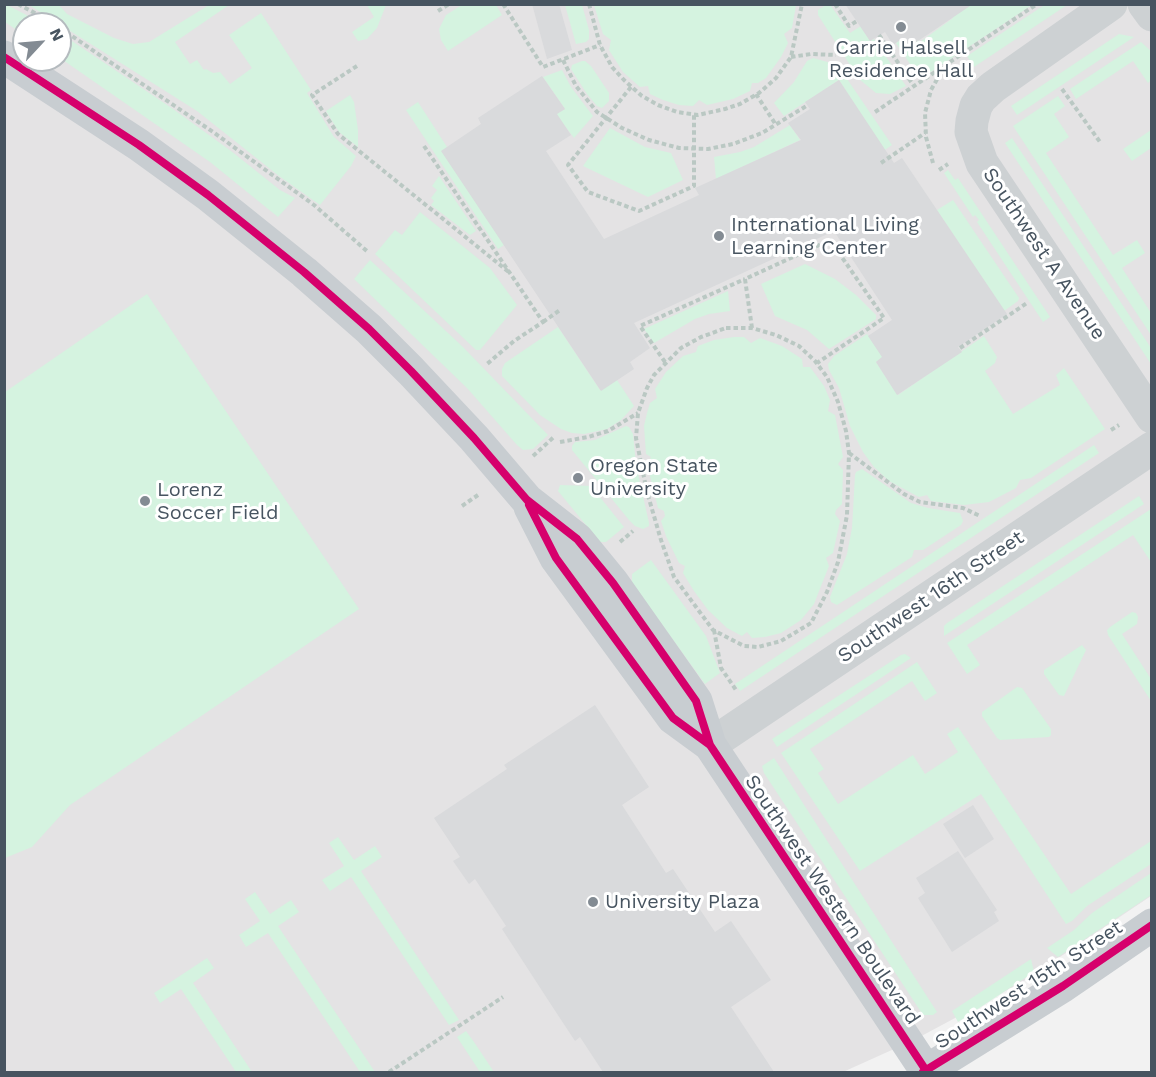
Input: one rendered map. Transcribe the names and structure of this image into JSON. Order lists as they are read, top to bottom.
{
  "streets": {
    "main road": ["Southwest Western Boulevard", "Southwest 15th Street"],
    "street": ["Southwest A Avenue", "Southwest 16th Street"]
  },
  "crossings": [
    ["Southwest 16th Street", "Southwest Western Boulevard"],
    ["Southwest Western Boulevard", "Southwest 15th Street"]
  ],
  "places": [
    "Carrie Halsell Residence Hall",
    "International Living Learning Center",
    "Oregon State University",
    "Lorenz Soccer Field",
    "University Plaza"
  ],
  "north": "top right"
}
